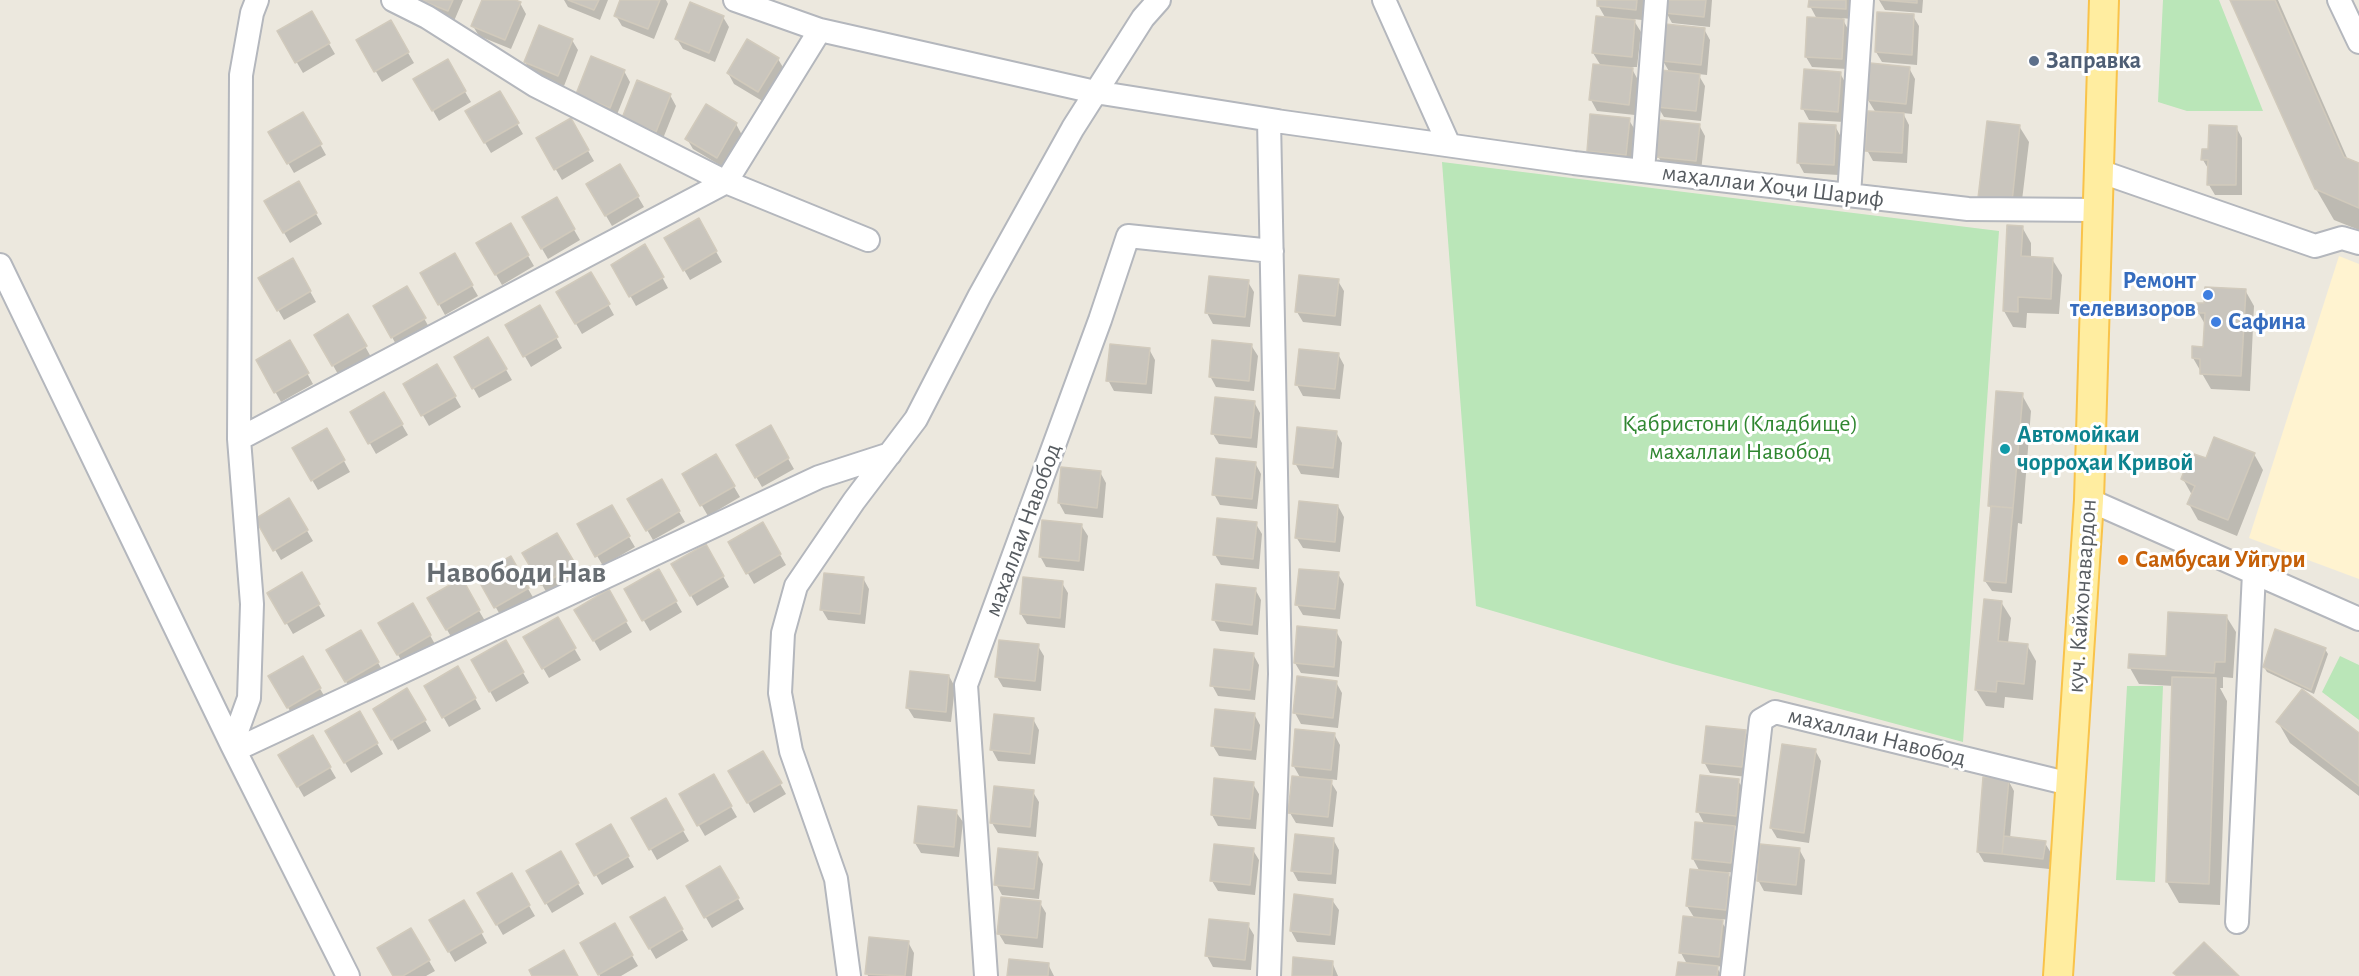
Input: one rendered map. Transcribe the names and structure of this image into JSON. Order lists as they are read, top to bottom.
{
  "streets": {
    "main road": ["куч. Кайхонавардон"],
    "street": ["маҳаллаи Хоҷи Шариф", "махаллаи Навобод"]
  },
  "crossings": [
    ["маҳаллаи Хоҷи Шариф", "куч. Кайхонавардон"],
    ["махаллаи Навобод", "куч. Кайхонавардон"]
  ],
  "districts": ["Навободи Нав"],
  "parks": ["Қабристони (Кладбище) махаллаи Навобод"],
  "places": [
    "Заправка",
    "Ремонт телевизоров",
    "Сафина",
    "Автомойкаи чорроҳаи Кривой",
    "Самбусаи Уйгури"
  ]
}
